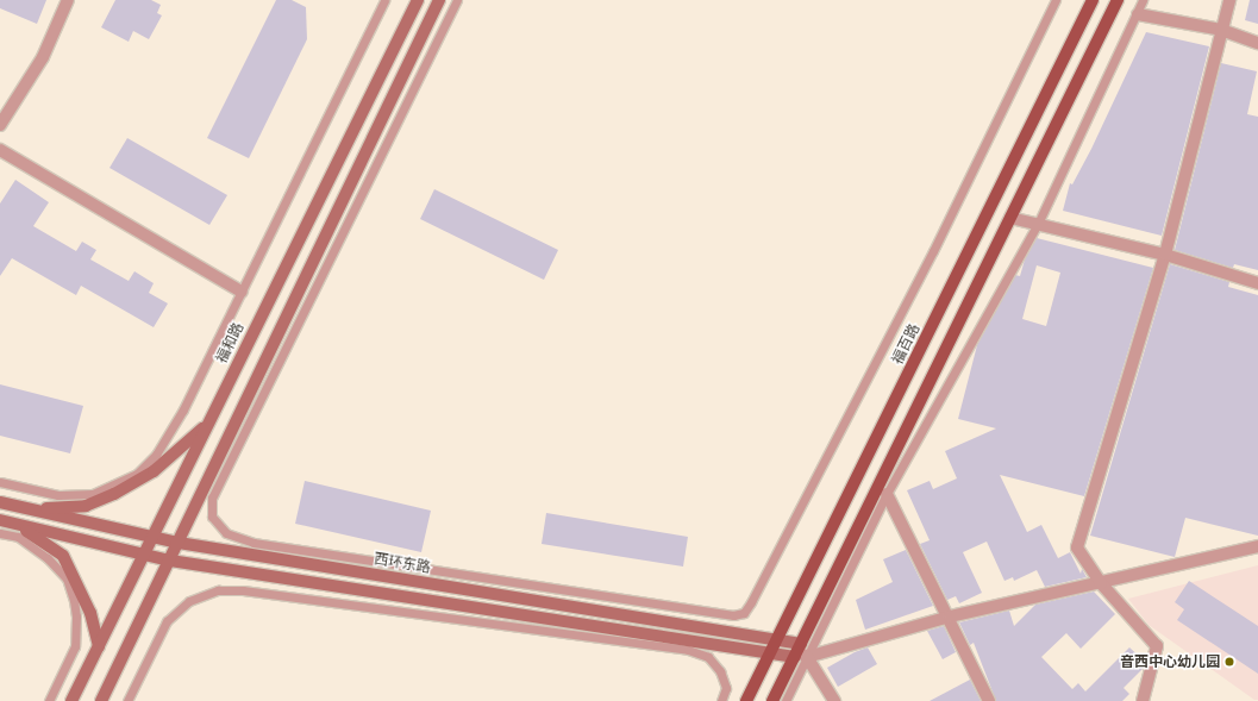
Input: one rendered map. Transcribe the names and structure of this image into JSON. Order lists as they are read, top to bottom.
{
  "streets": {
    "main road": ["福百路"],
    "street": ["福和路", "西环东路"]
  },
  "crossings": [
    ["福和路", "西环东路"],
    ["福百路", "西环东路"]
  ],
  "places": ["音西中心幼儿园"]
}
